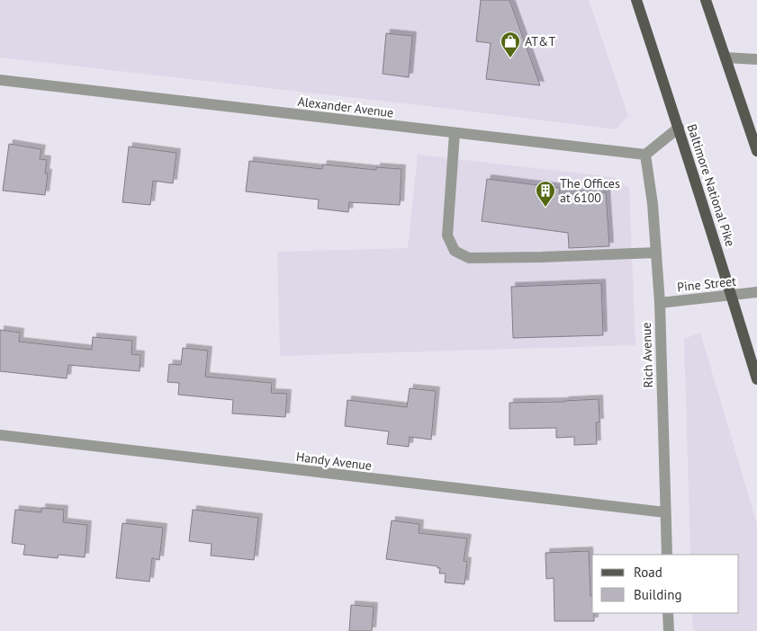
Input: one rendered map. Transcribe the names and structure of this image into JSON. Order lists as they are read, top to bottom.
{
  "streets": {
    "main road": ["Baltimore National Pike"],
    "street": [
      "Alexander Avenue",
      "Pine Street",
      "Rich Avenue",
      "Handy Avenue"
    ]
  },
  "crossings": [
    ["Alexander Avenue", "Rich Avenue"],
    ["Baltimore National Pike", "Pine Street"],
    ["Pine Street", "Rich Avenue"],
    ["Rich Avenue", "Handy Avenue"]
  ],
  "places": {
    "shop": ["AT&T"],
    "building": ["The Offices at 6100"]
  },
  "legend": ["Road", "Building"]
}
